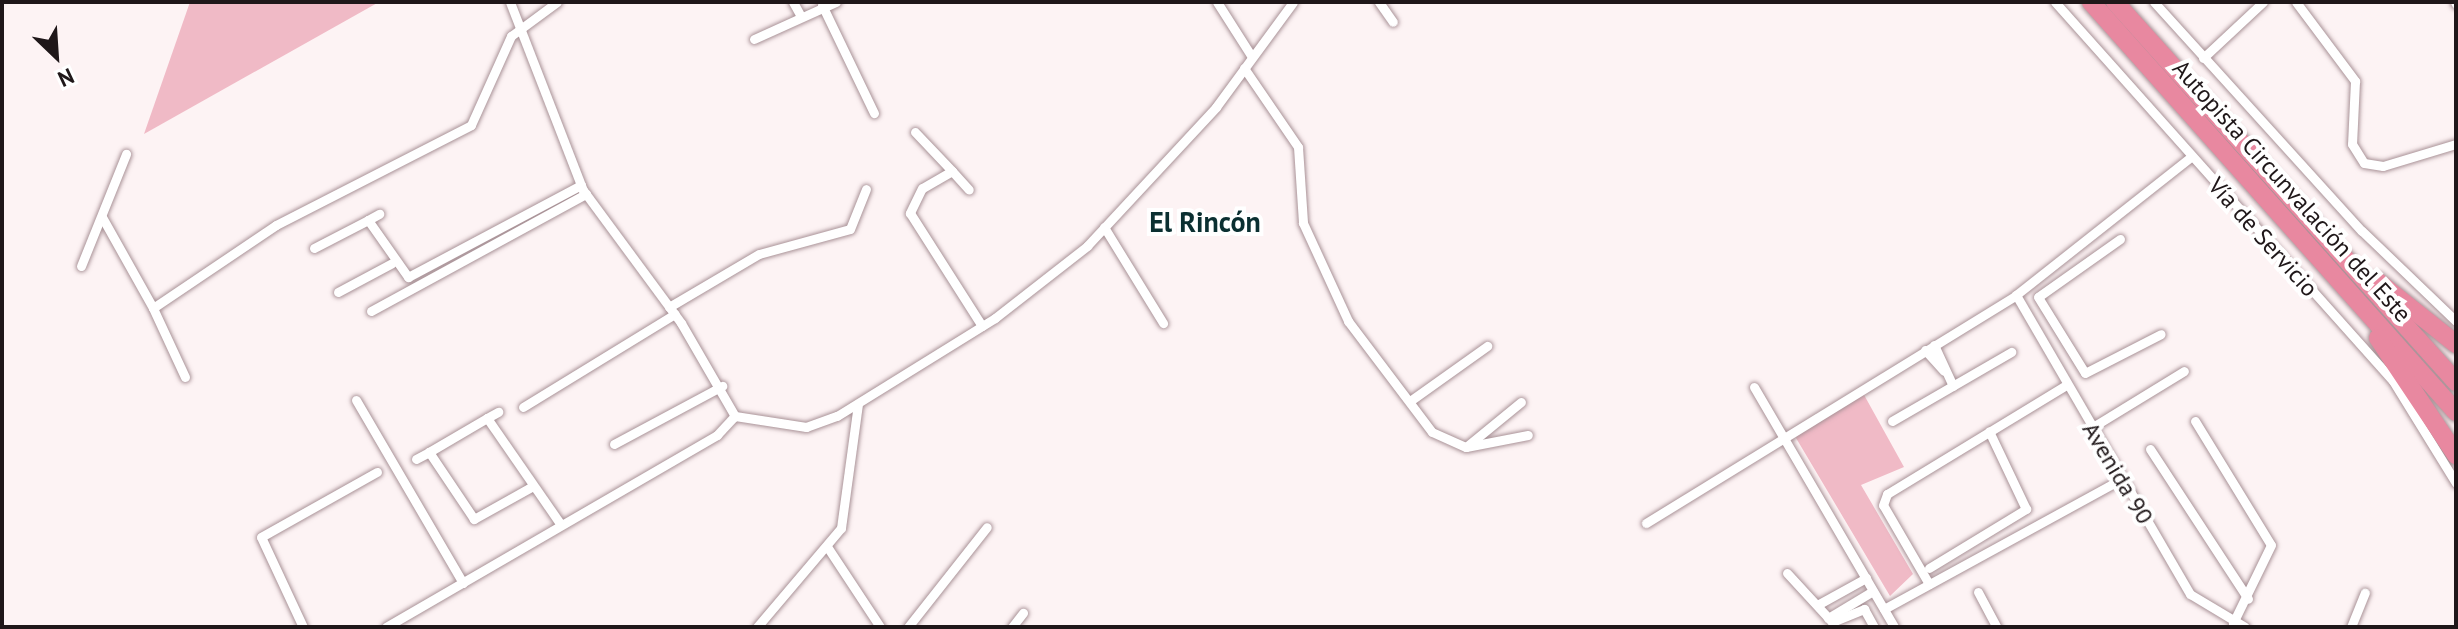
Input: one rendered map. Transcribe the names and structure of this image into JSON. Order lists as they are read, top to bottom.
{
  "streets": {
    "highway": ["Autopista Circunvalación del Este"],
    "street": ["Vía de Servicio", "Avenida 90"]
  },
  "districts": ["El Rincón"],
  "north": "bottom right"
}
